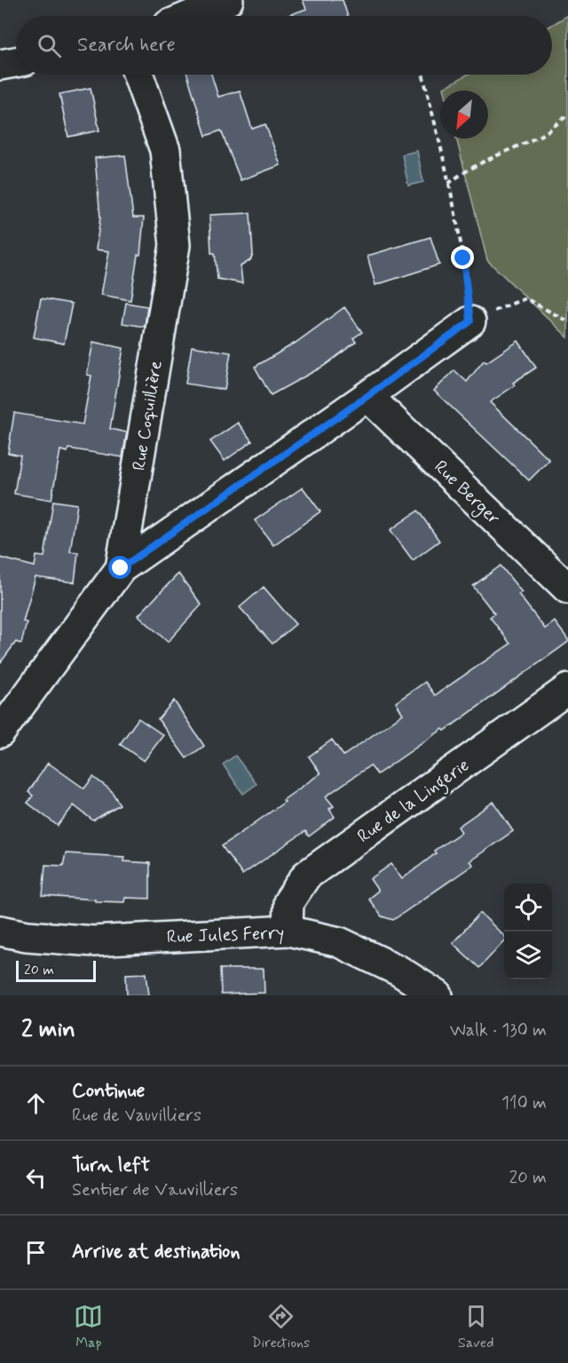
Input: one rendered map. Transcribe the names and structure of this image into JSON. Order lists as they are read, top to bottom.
{
  "streets": {
    "street": [
      "Rue Coquillière",
      "Rue Berger",
      "Rue de la Lingerie",
      "Rue Jules Ferry"
    ]
  },
  "crossings": [
    ["Rue de la Lingerie", "Rue Jules Ferry"]
  ],
  "scale_bar": "20 m",
  "north": "bottom left",
  "page": {
    "search": "Search here",
    "scale": "20 m",
    "heading": ["2 min", "Walk · 130 m"],
    "list": [
      ["Continue", "Rue de Vauvilliers", "110 m"],
      ["Turn left", "Sentier de Vauvilliers", "20 m"],
      "Arrive at destination"
    ],
    "nav": ["Map", "Directions", "Saved"]
  }
}
